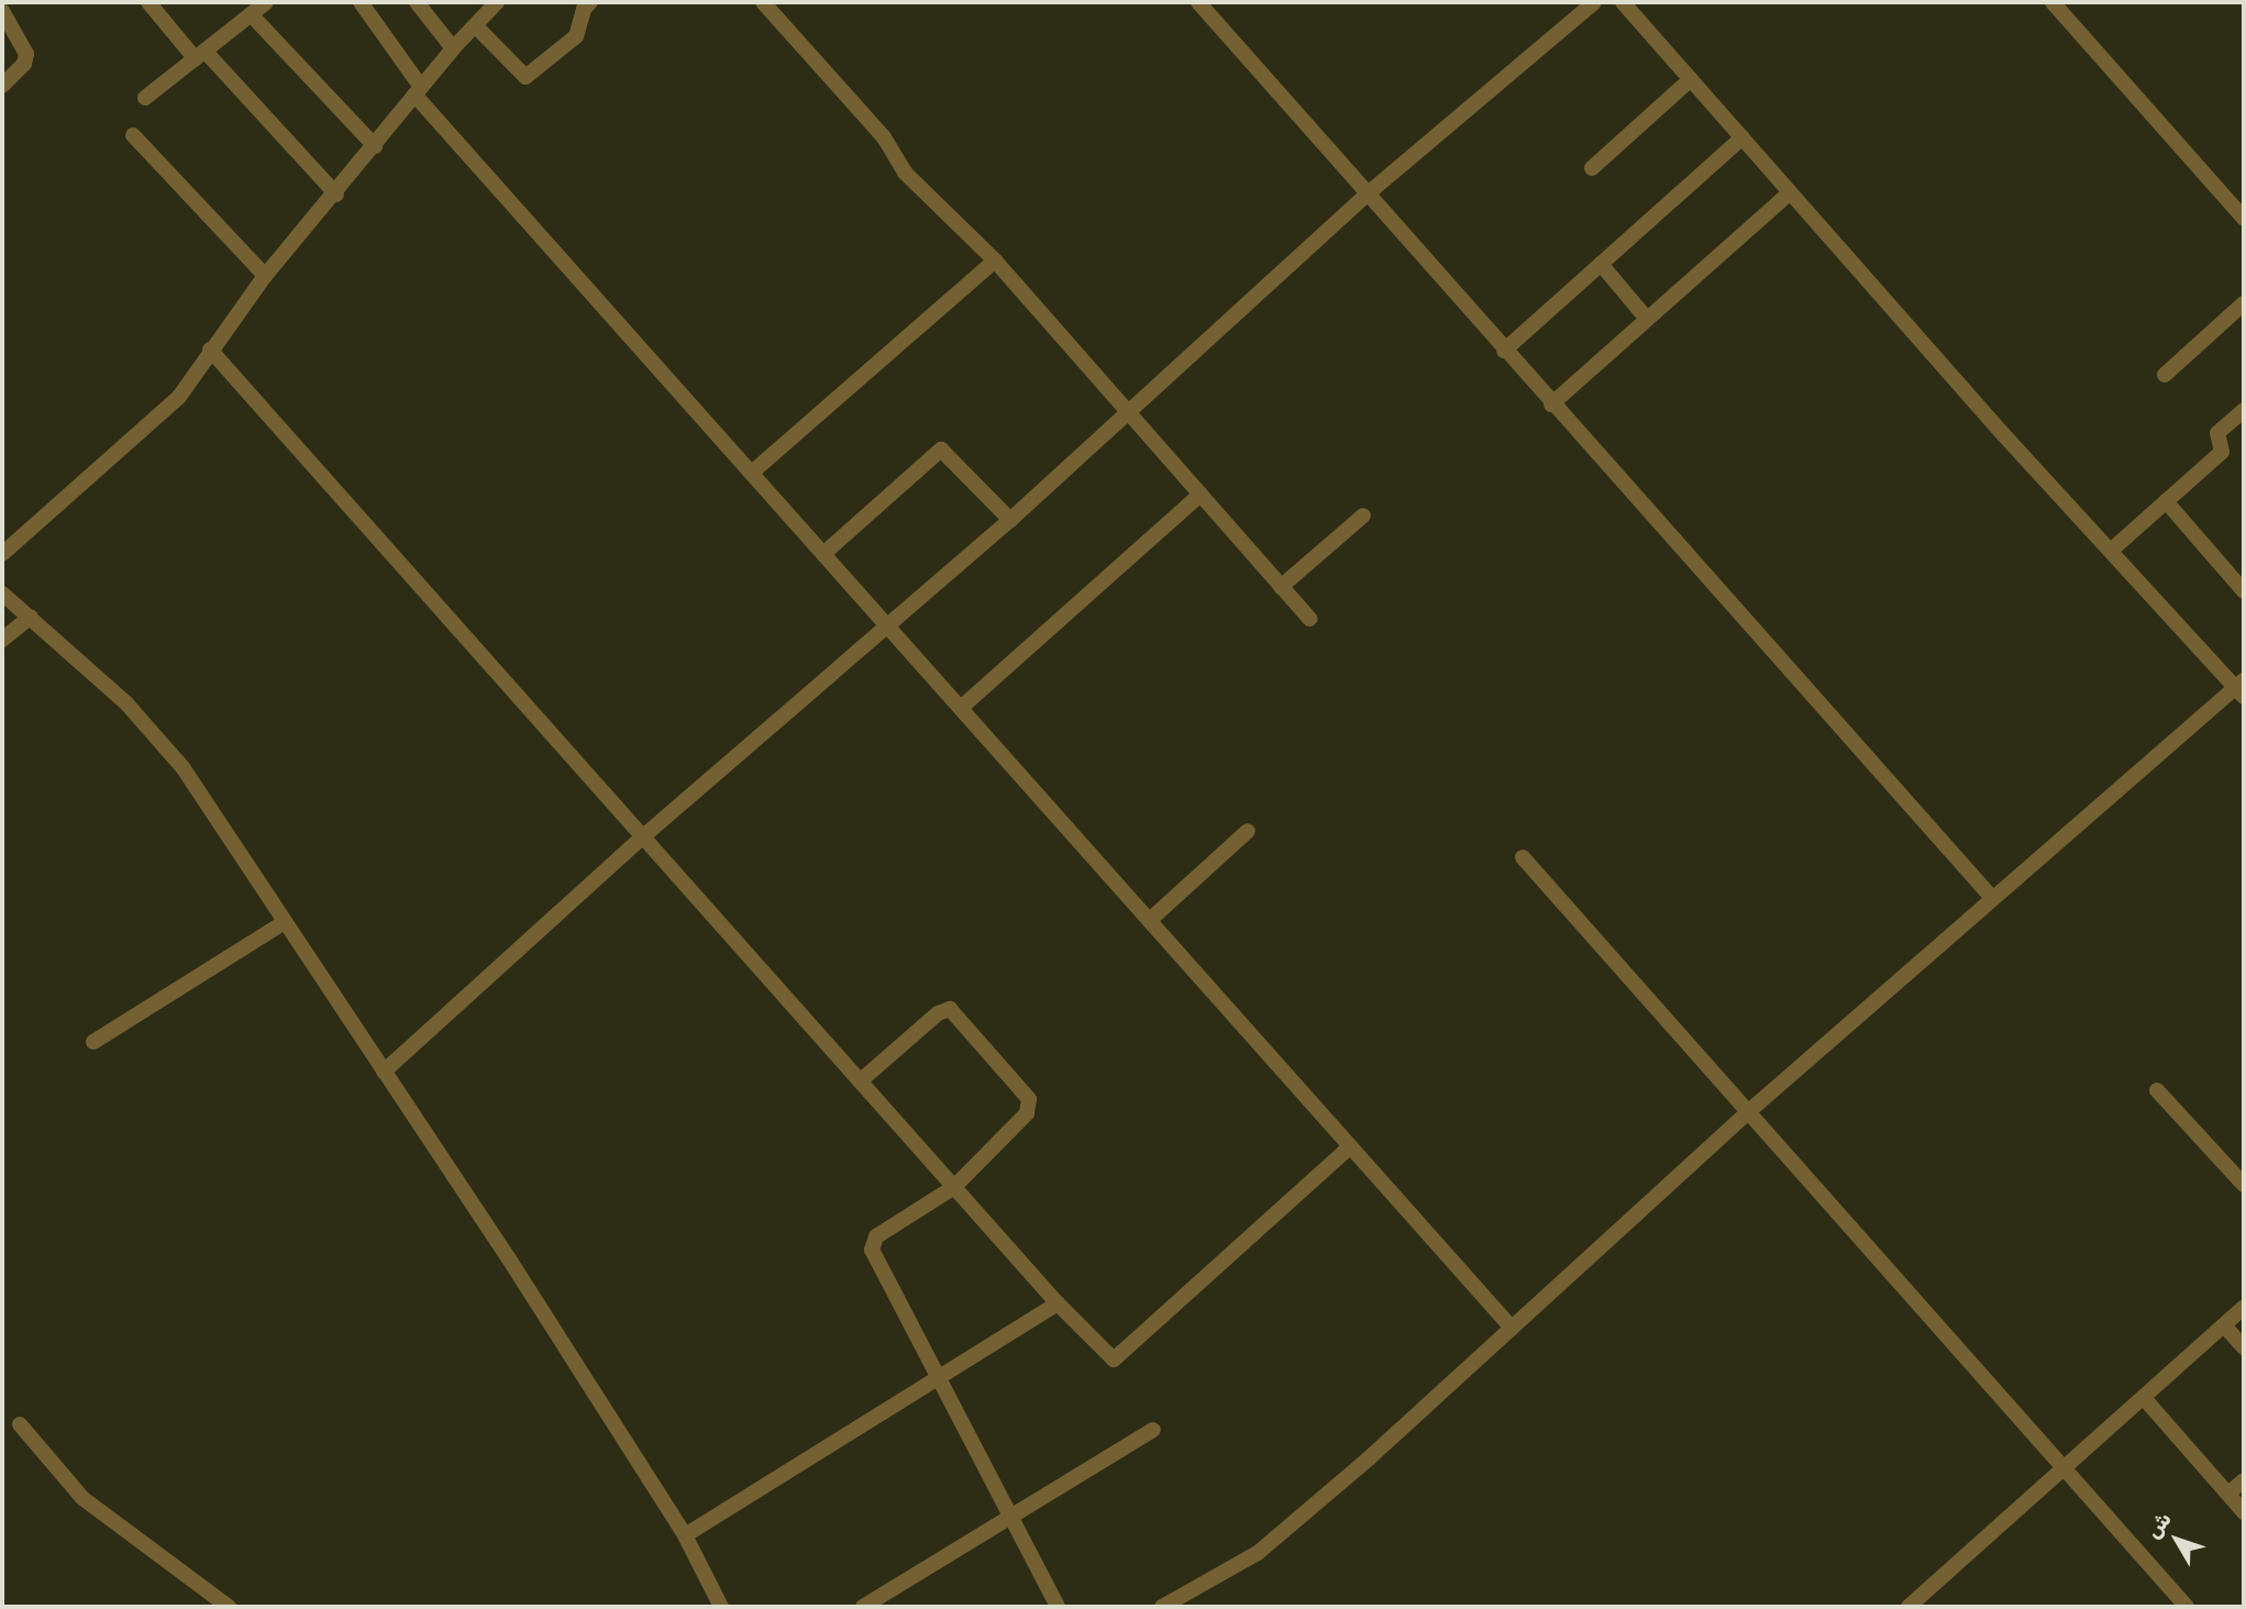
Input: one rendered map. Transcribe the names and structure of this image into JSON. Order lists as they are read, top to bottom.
{
  "north": "top left"
}
